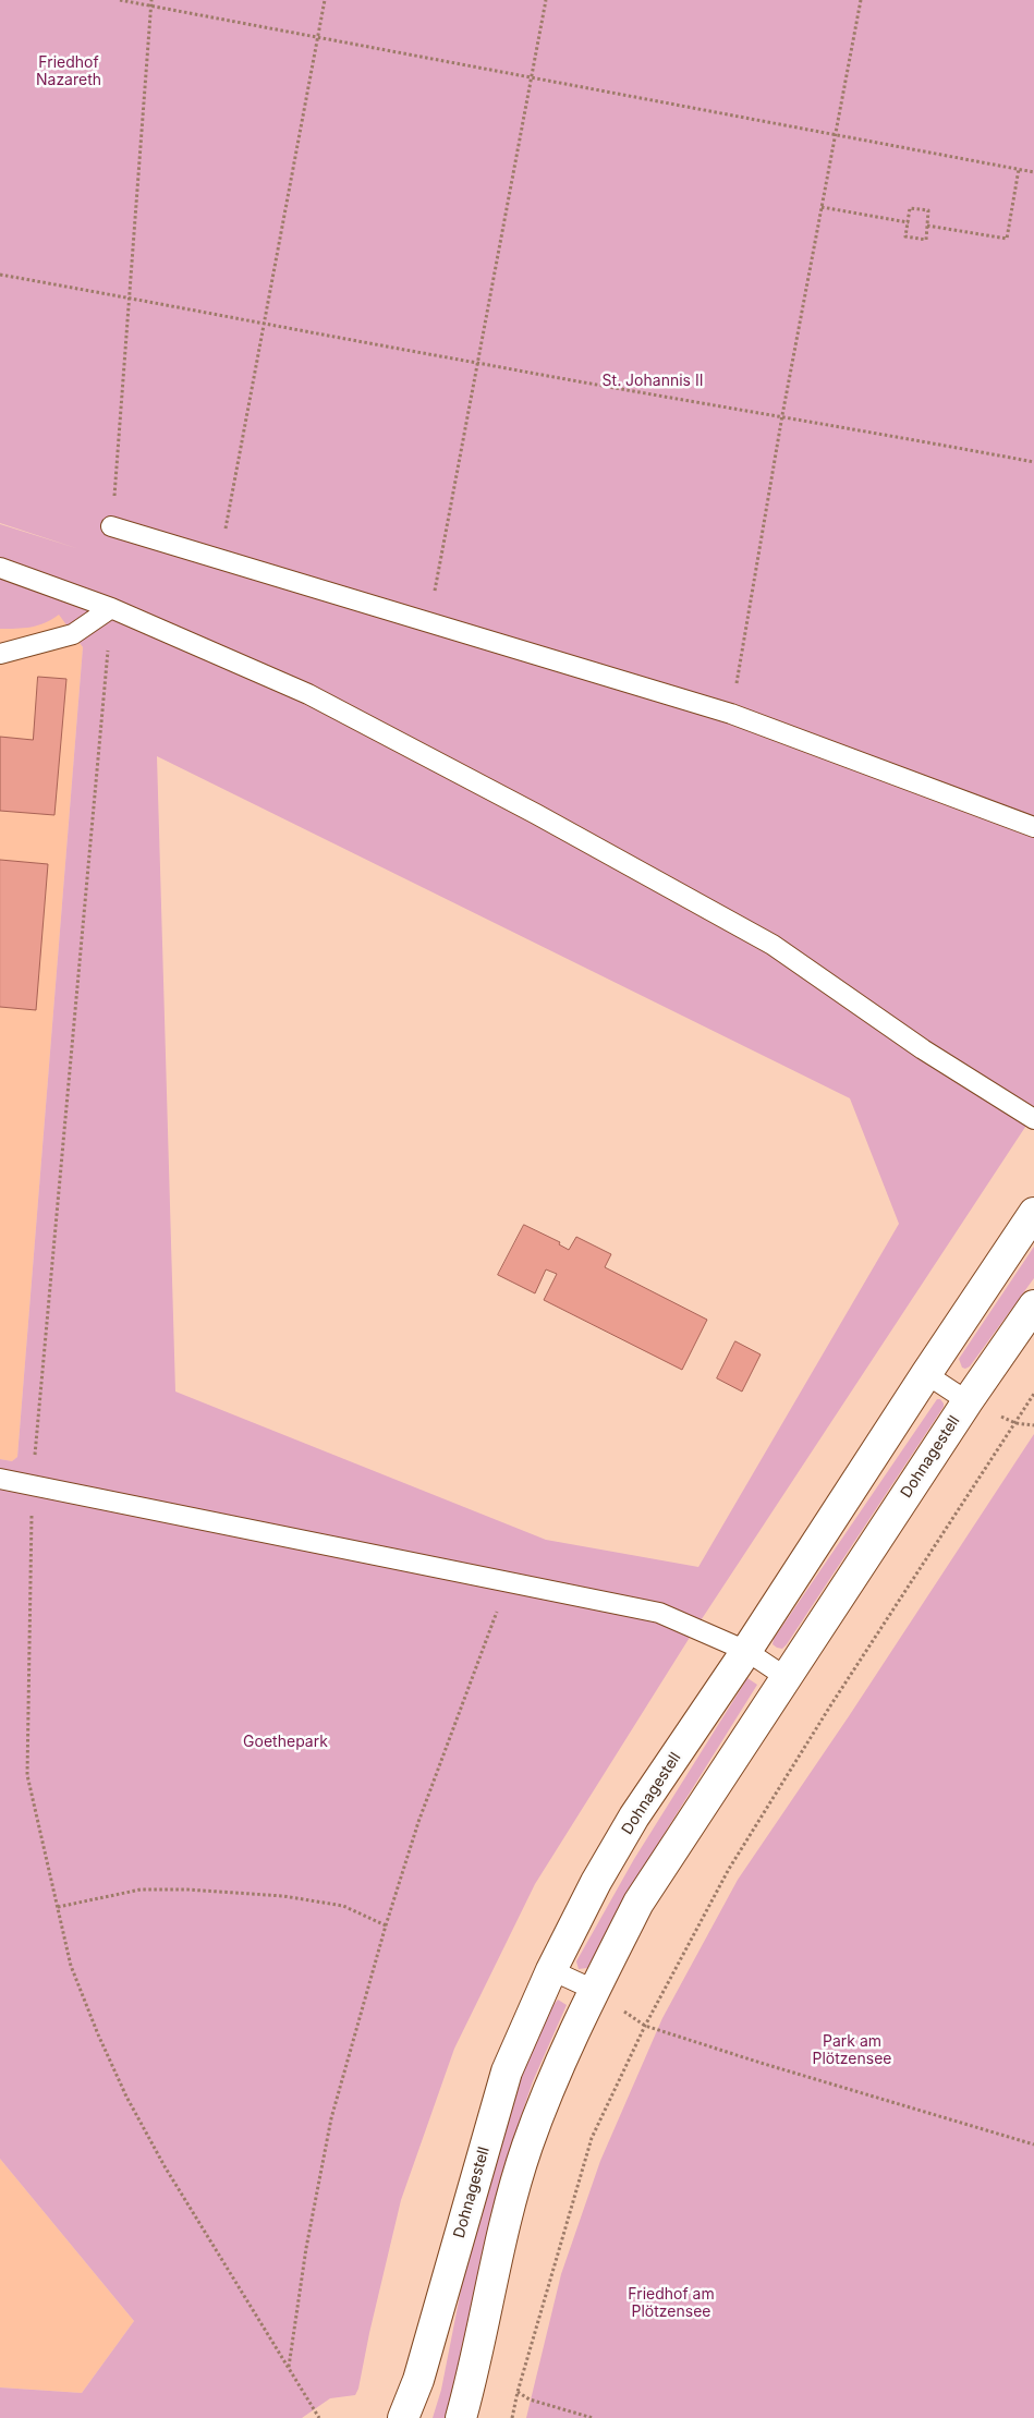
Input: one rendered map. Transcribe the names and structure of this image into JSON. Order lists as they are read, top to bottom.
{
  "streets": {
    "street": ["Dohnagestell"]
  },
  "parks": [
    "Friedhof Nazareth",
    "St. Johannis II",
    "Goethepark",
    "Park am Plötzensee",
    "Friedhof am Plötzensee"
  ]
}
